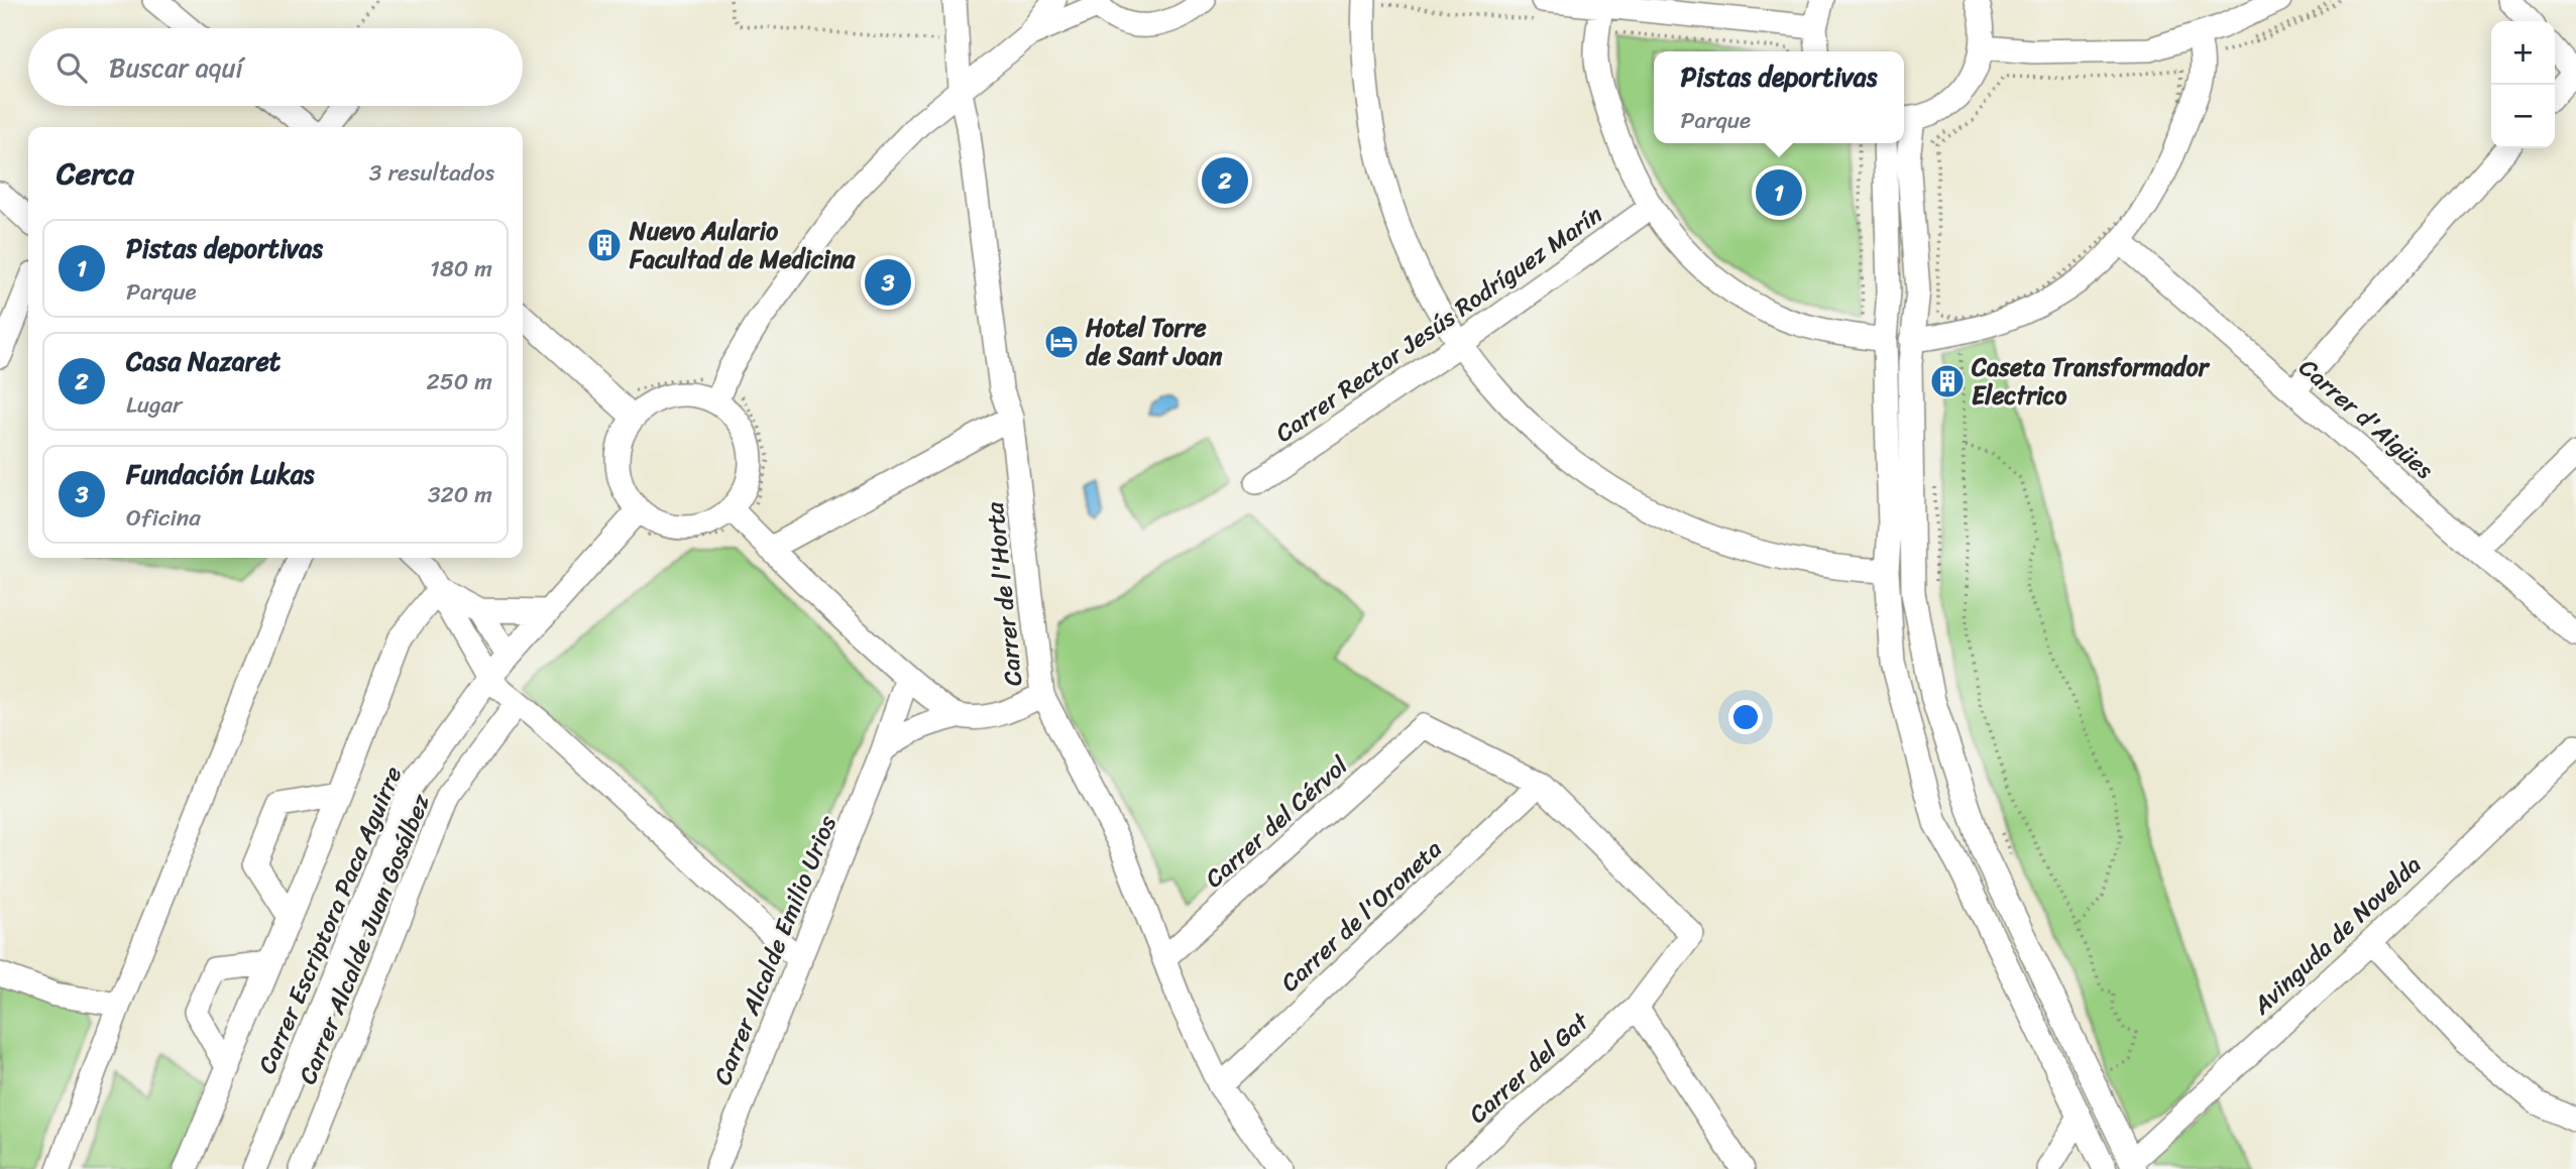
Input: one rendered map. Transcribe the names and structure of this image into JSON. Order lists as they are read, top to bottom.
{
  "streets": {
    "street": [
      "Carrer Rector Jesús Rodríguez Marín",
      "Carrer d'Aigües",
      "Carrer de l'Horta",
      "Carrer del Cérvol",
      "Carrer de l'Oroneta",
      "Carrer Escriptora Paca Aguirre",
      "Avinguda de Novelda",
      "Carrer Alcalde Juan Gosálbez",
      "Carrer Alcalde Emilio Urios",
      "Carrer del Gat"
    ]
  },
  "crossings": [
    ["Carrer de l'Horta", "Carrer del Cérvol"],
    ["Carrer de l'Horta", "Carrer de l'Oroneta"],
    ["Carrer del Cérvol", "Carrer de l'Oroneta"],
    ["Carrer del Cérvol", "Carrer del Gat"],
    ["Carrer de l'Oroneta", "Carrer del Gat"]
  ],
  "places": {
    "building": ["Nuevo Aulario Facultad de Medicina", "Caseta Transformador Electrico"],
    "hotel": ["Hotel Torre de Sant Joan"]
  },
  "page": {
    "map_buttons": ["+", "−"],
    "search": "Buscar aquí",
    "popup": ["Pistas deportivas", "Parque"],
    "heading": ["Cerca", "3 resultados"],
    "pins": ["2", "1", "3"],
    "list": [
      {
        "mark": "1",
        "name": "Pistas deportivas",
        "note": "Parque",
        "value": "180 m"
      },
      {
        "mark": "2",
        "name": "Casa Nazaret",
        "note": "Lugar",
        "value": "250 m"
      },
      {
        "mark": "3",
        "name": "Fundación Lukas",
        "note": "Oficina",
        "value": "320 m"
      }
    ]
  }
}
